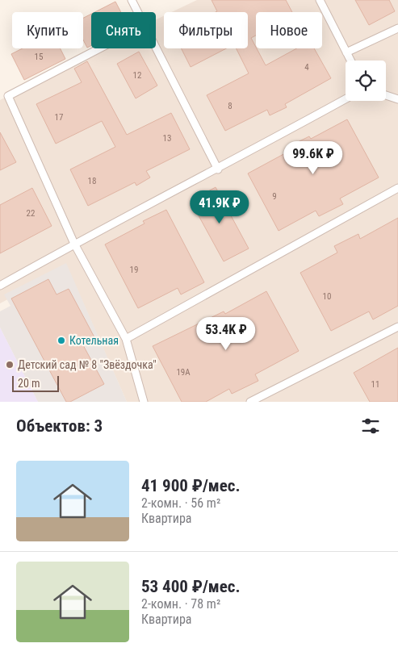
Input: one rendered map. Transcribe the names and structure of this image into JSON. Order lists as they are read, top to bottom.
{
  "places": ["Котельная", "Детский сад № 8 \"Звёздочка\""],
  "house_numbers": [
    "15",
    "4",
    "12",
    "8",
    "17",
    "13",
    "18",
    "9",
    "22",
    "19",
    "10",
    "19А",
    "11"
  ],
  "scale_bar": "20 m",
  "page": {
    "chip": [
      "Купить",
      "Снять",
      "Фильтры",
      "Новое"
    ],
    "price": ["99.6K ₽", "41.9K ₽", "53.4K ₽"],
    "scale": "20 m",
    "heading": "Объектов: 3",
    "list": [
      {
        "name": "41 900 ₽/мес.",
        "note": "2-комн. · 56 m² · Квартира"
      },
      {
        "name": "53 400 ₽/мес.",
        "note": "2-комн. · 78 m² · Квартира"
      }
    ]
  }
}
